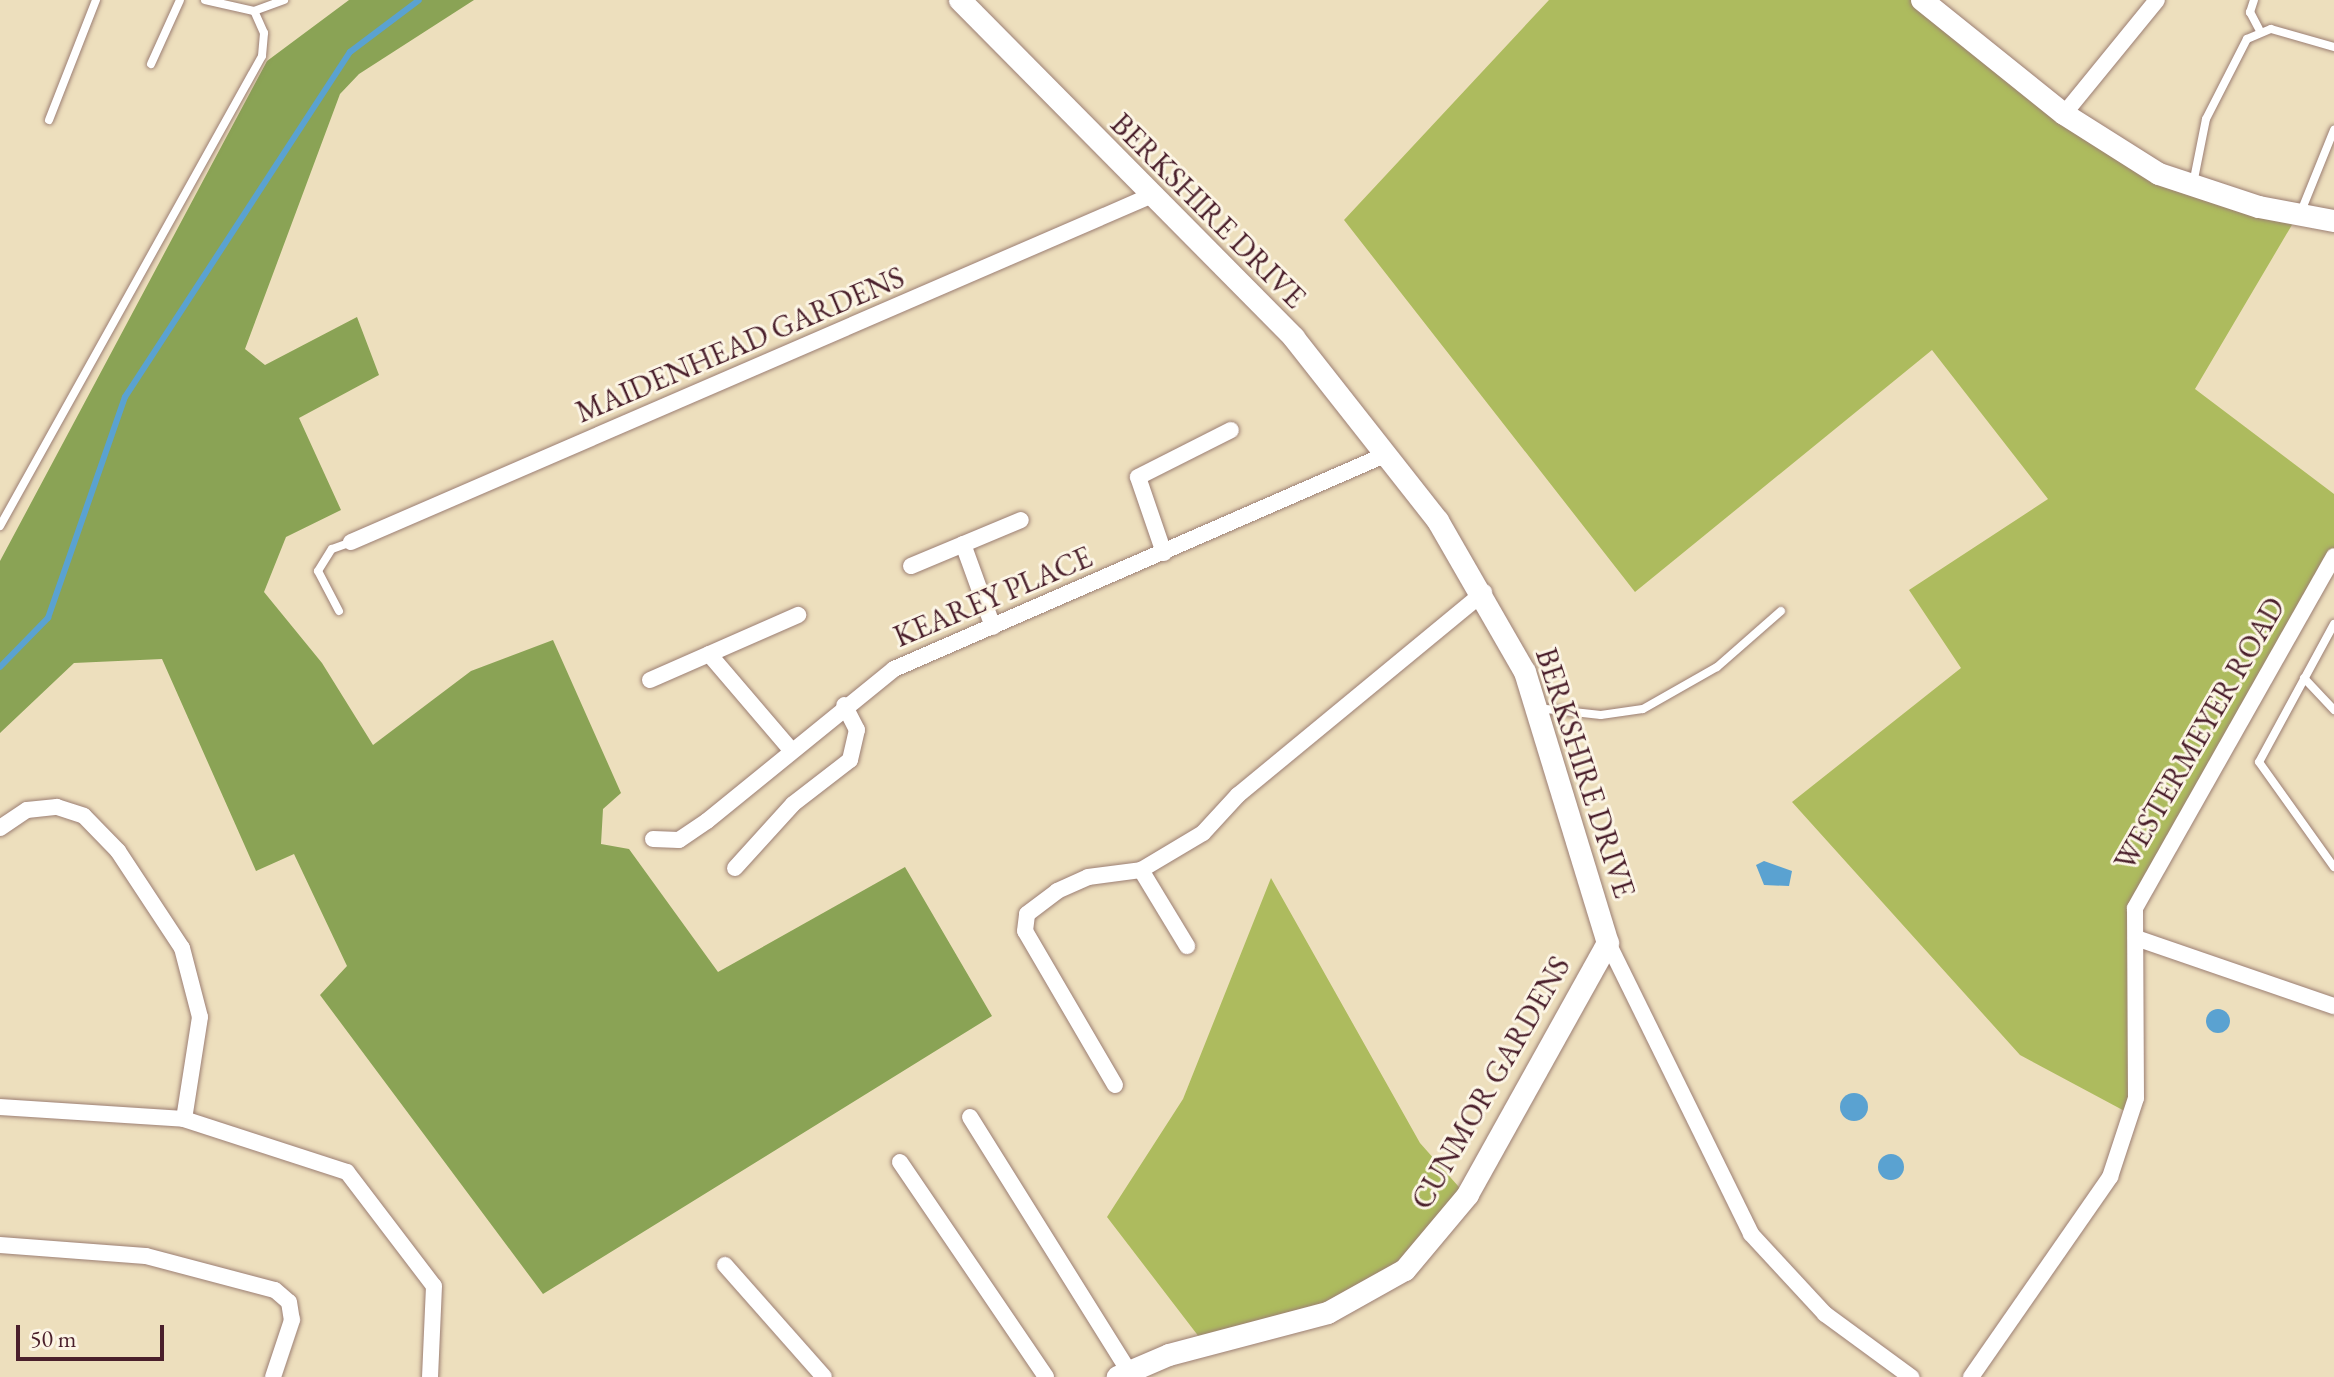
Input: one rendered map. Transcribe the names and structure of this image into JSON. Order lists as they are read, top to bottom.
{
  "streets": {
    "street": [
      "BERKSHIRE DRIVE",
      "MAIDENHEAD GARDENS",
      "KEAREY PLACE",
      "WESTERMEYER ROAD",
      "CUNMOR GARDENS"
    ]
  },
  "crossings": [
    ["BERKSHIRE DRIVE", "MAIDENHEAD GARDENS"],
    ["BERKSHIRE DRIVE", "KEAREY PLACE"],
    ["BERKSHIRE DRIVE", "CUNMOR GARDENS"]
  ],
  "scale_bar": "50 m"
}
